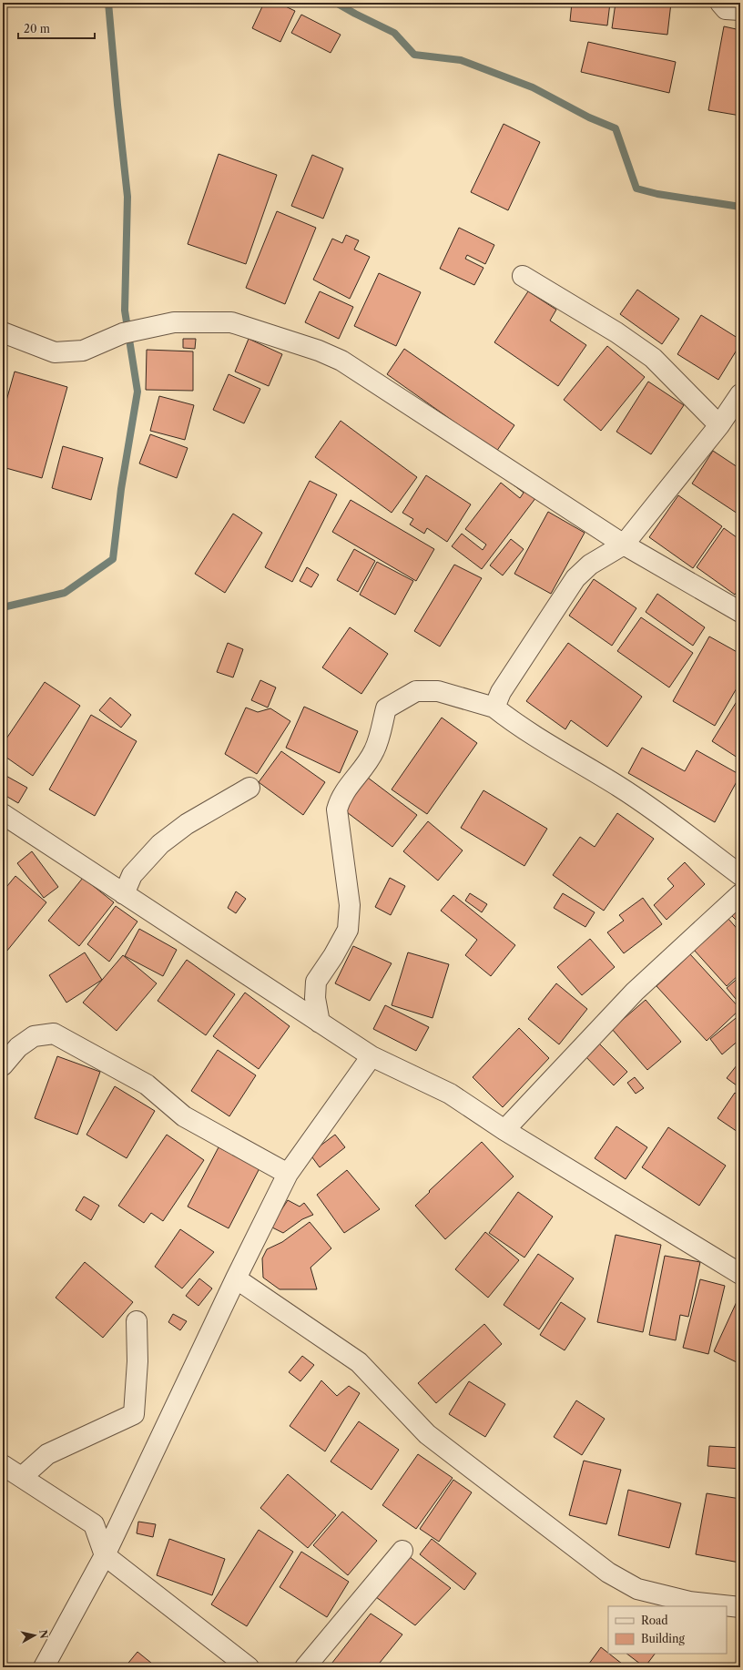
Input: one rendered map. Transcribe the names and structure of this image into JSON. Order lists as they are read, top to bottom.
{
  "legend": ["Road", "Building"],
  "scale_bar": "20 m",
  "north": "right"
}
